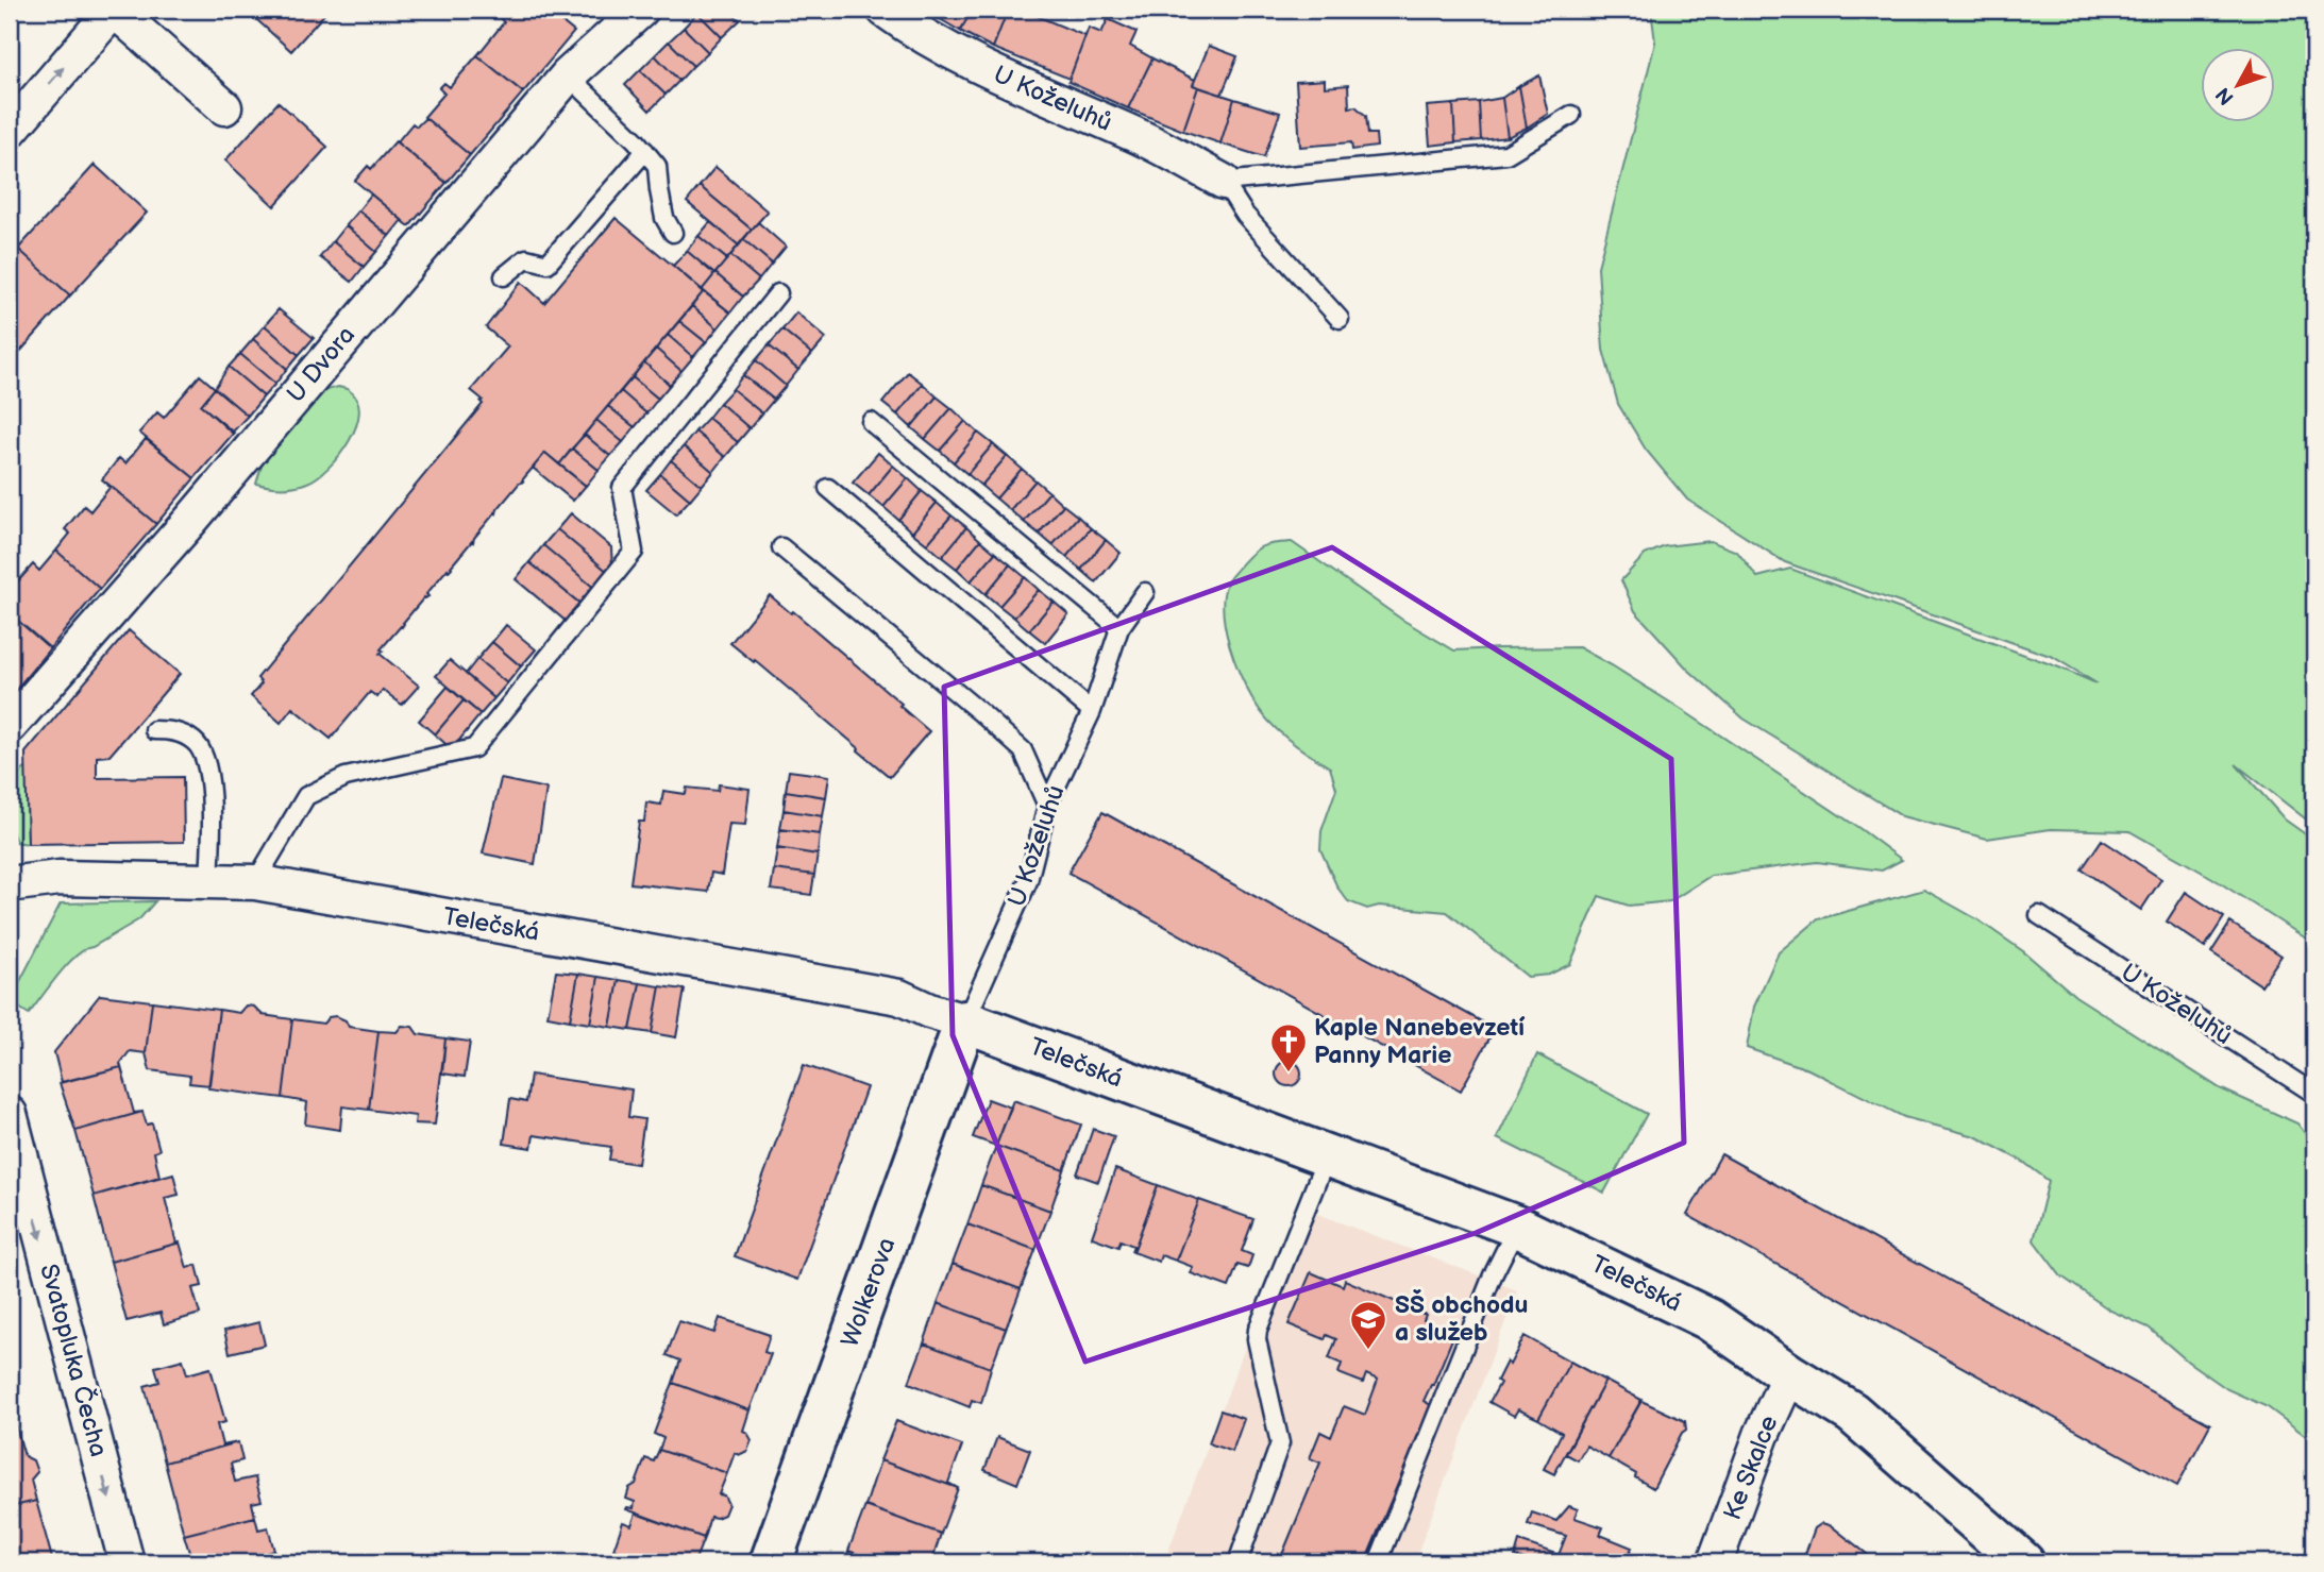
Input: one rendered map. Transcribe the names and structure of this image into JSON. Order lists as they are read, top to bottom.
{
  "streets": {
    "street": [
      "U Koželuhů",
      "U Dvora",
      "Telečská",
      "Wolkerova",
      "Svatopluka Čecha",
      "Ke Skalce"
    ]
  },
  "crossings": [
    ["U Koželuhů", "Telečská"],
    ["U Koželuhů", "Wolkerova"],
    ["Telečská", "Wolkerova"],
    ["Telečská", "Ke Skalce"]
  ],
  "one_way": ["Svatopluka Čecha"],
  "places": {
    "church": ["Kaple Nanebevzetí Panny Marie"],
    "school or university": ["SŠ obchodu a služeb"]
  },
  "north": "bottom left"
}
